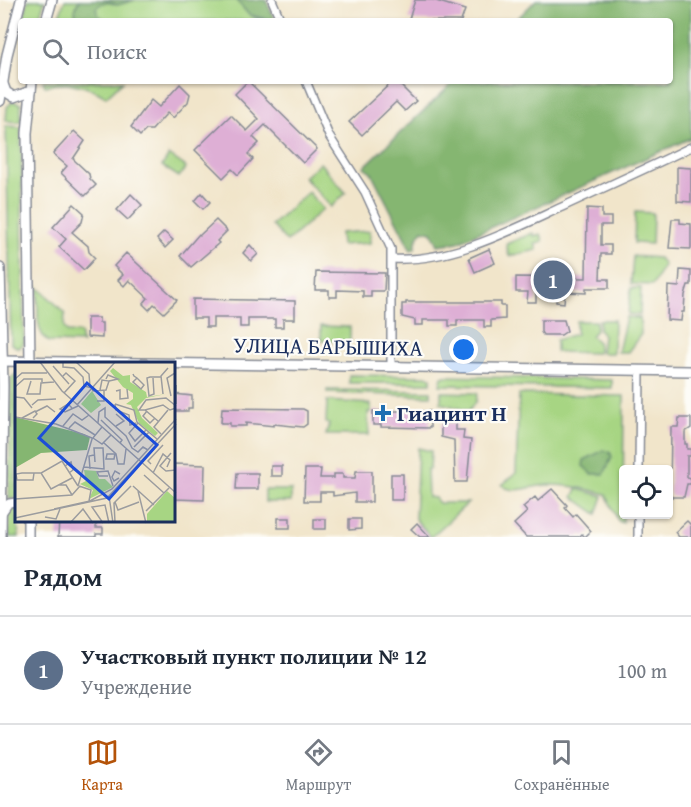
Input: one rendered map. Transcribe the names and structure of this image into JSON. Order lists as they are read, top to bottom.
{
  "streets": {
    "main road": ["УЛИЦА БАРЫШИХА"]
  },
  "places": {
    "health": ["Гиацинт Н"]
  },
  "page": {
    "search": "Поиск",
    "pins": "1",
    "heading": "Рядом",
    "list": [
      {
        "mark": "1",
        "name": "Участковый пункт полиции № 12",
        "note": "Учреждение",
        "value": "100 m"
      }
    ],
    "nav": ["Карта", "Маршрут", "Сохранённые"]
  }
}
